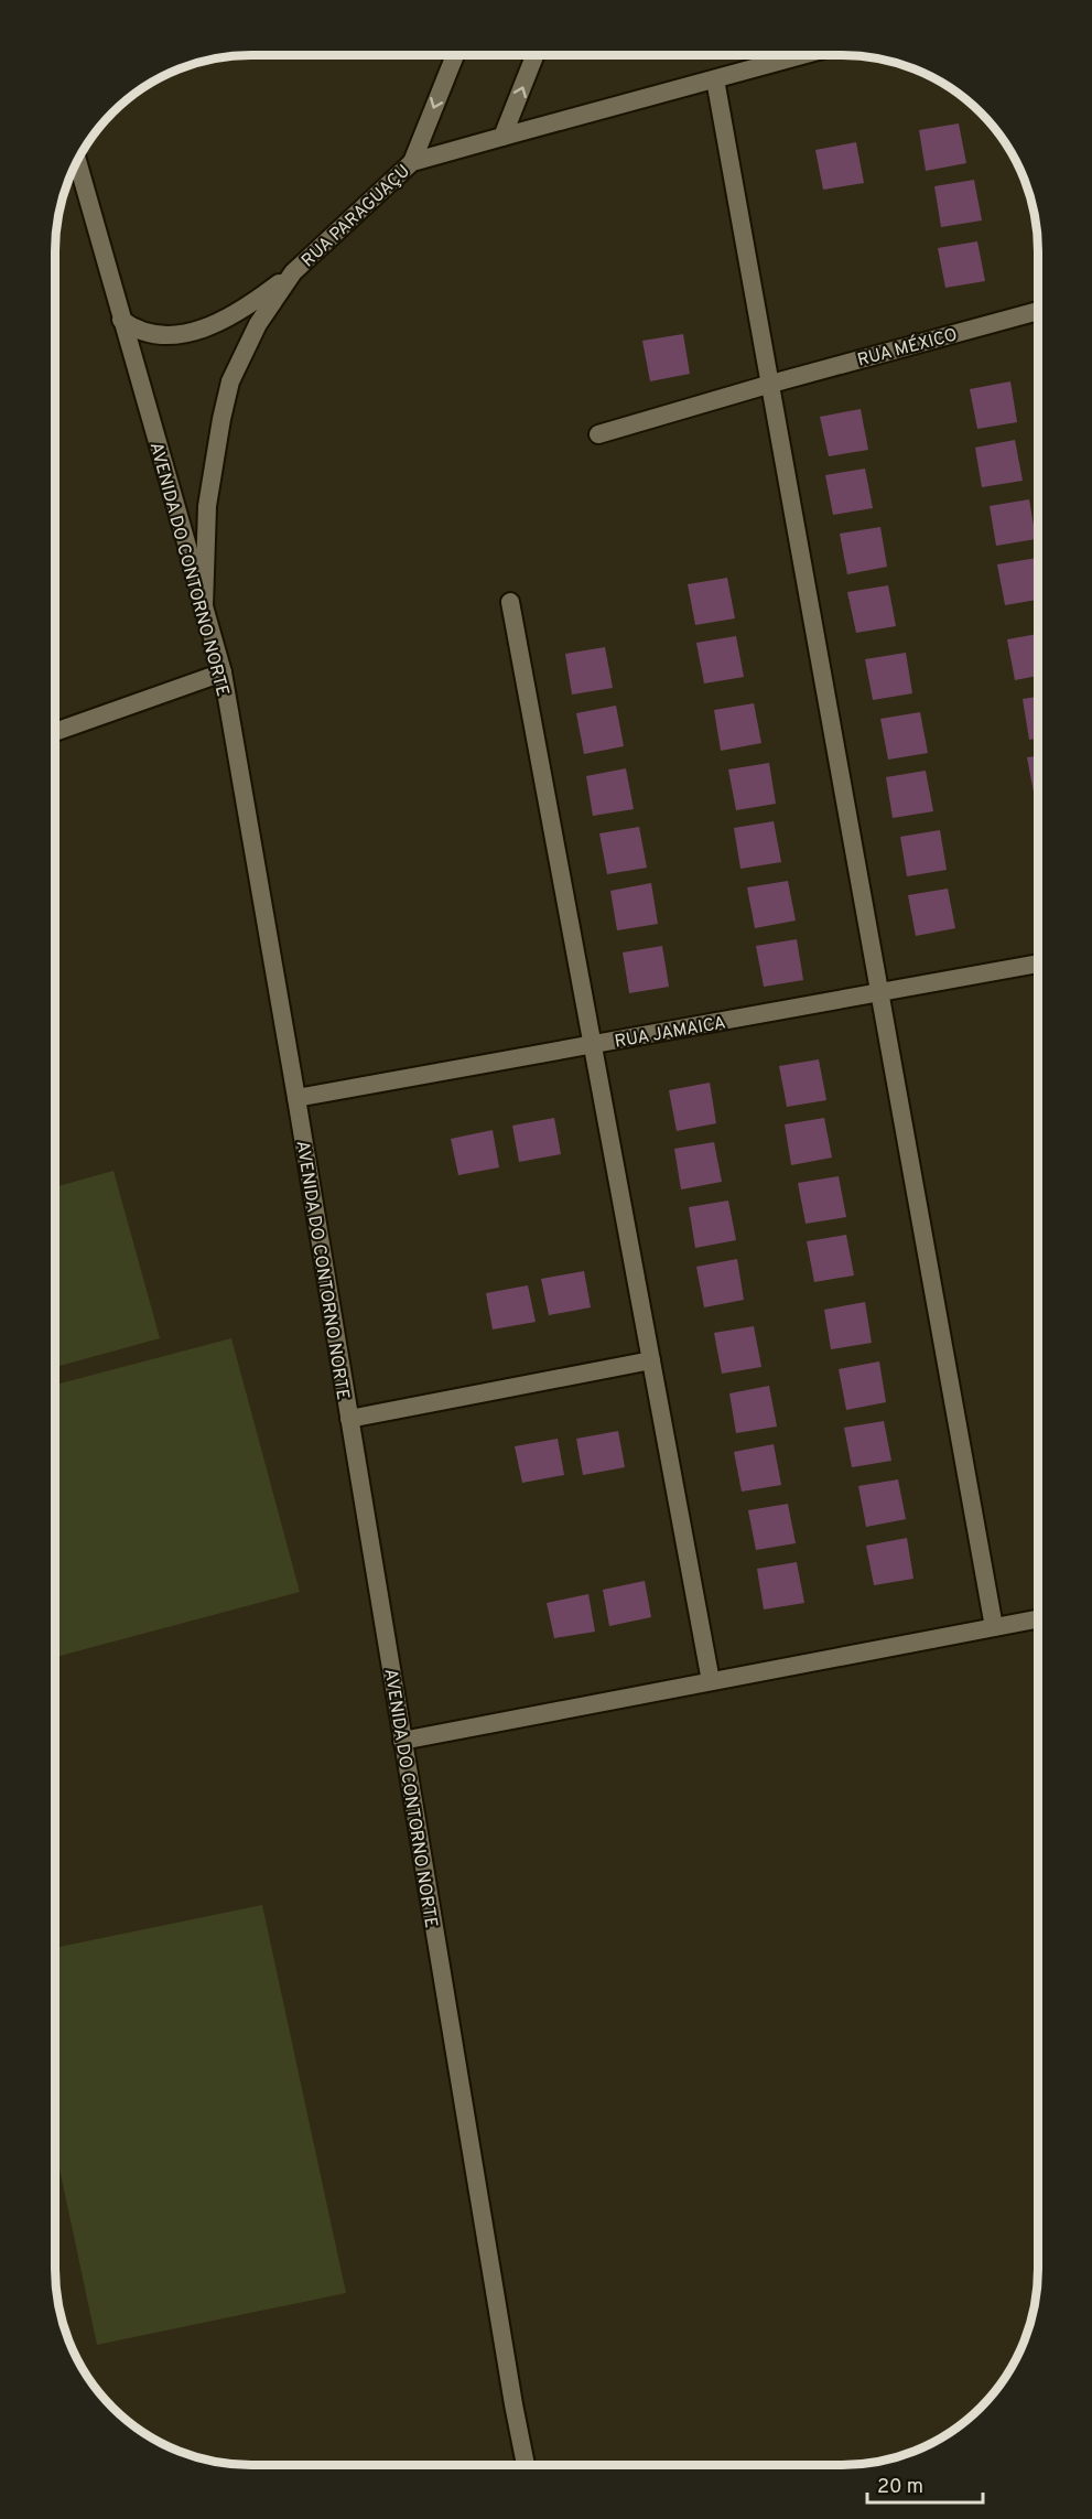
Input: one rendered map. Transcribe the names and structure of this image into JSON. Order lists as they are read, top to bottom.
{
  "streets": {
    "street": [
      "RUA PARAGUAÇU",
      "RUA MÉXICO",
      "AVENIDA DO CONTORNO NORTE",
      "RUA JAMAICA"
    ]
  },
  "crossings": [
    ["RUA PARAGUAÇU", "AVENIDA DO CONTORNO NORTE"],
    ["AVENIDA DO CONTORNO NORTE", "RUA JAMAICA"]
  ],
  "scale_bar": "20 m"
}
